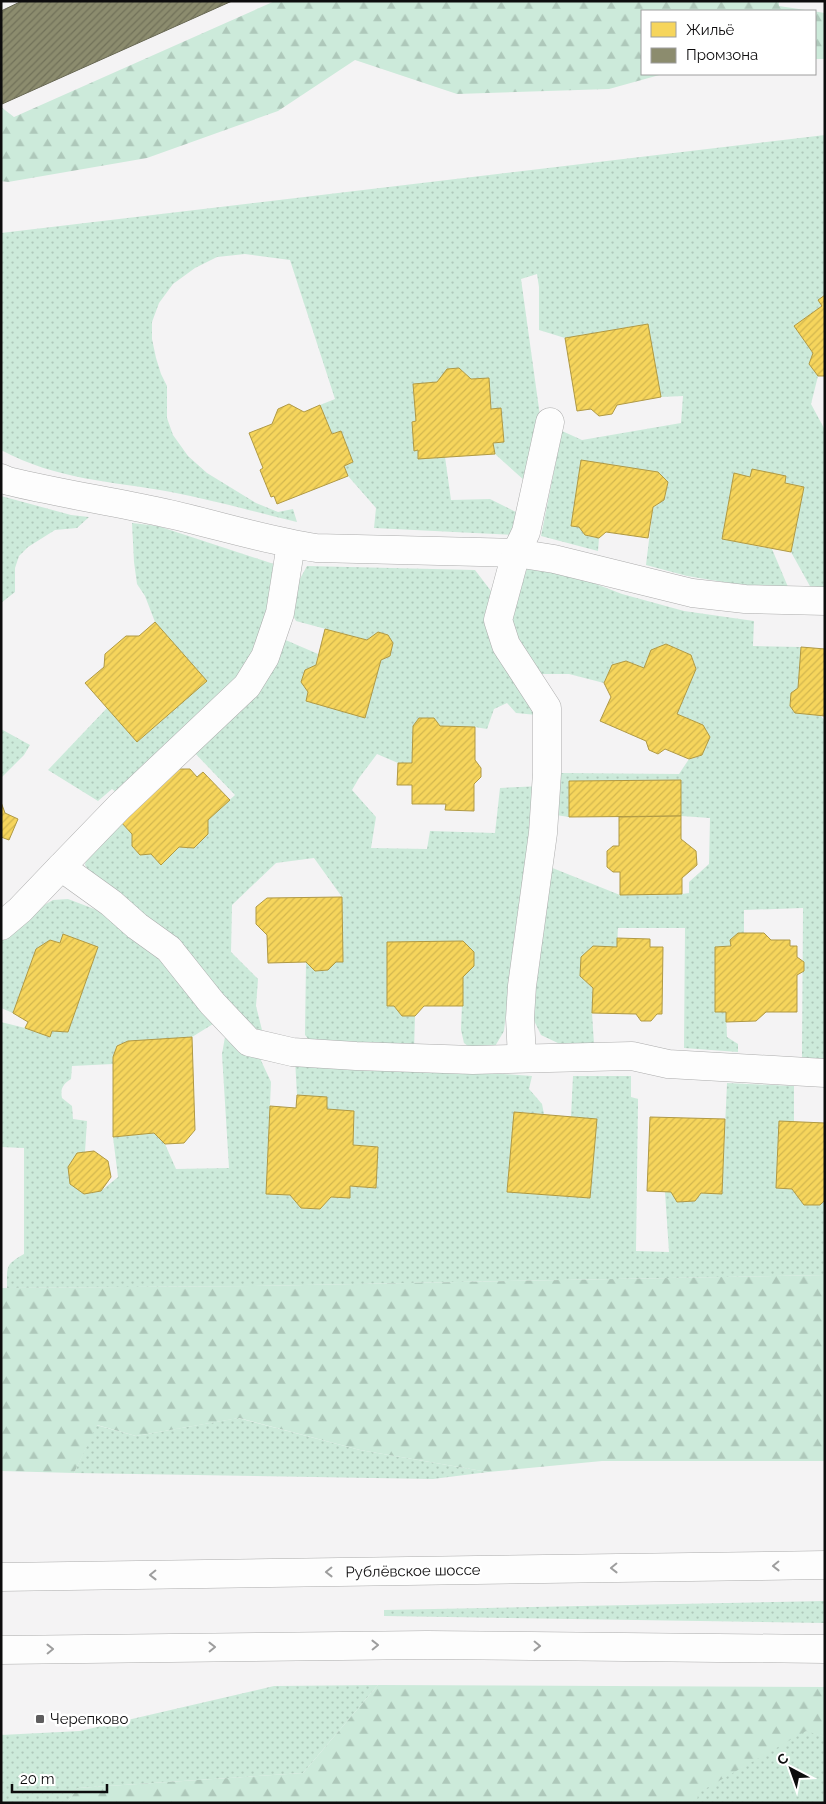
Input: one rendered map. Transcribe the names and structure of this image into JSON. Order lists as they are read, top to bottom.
{
  "streets": {
    "main road": ["Рублёвское шоссе"]
  },
  "places": {
    "transit": ["Черепково"]
  },
  "legend": ["Жильё", "Промзона"],
  "scale_bar": "20 m",
  "north": "top left"
}
